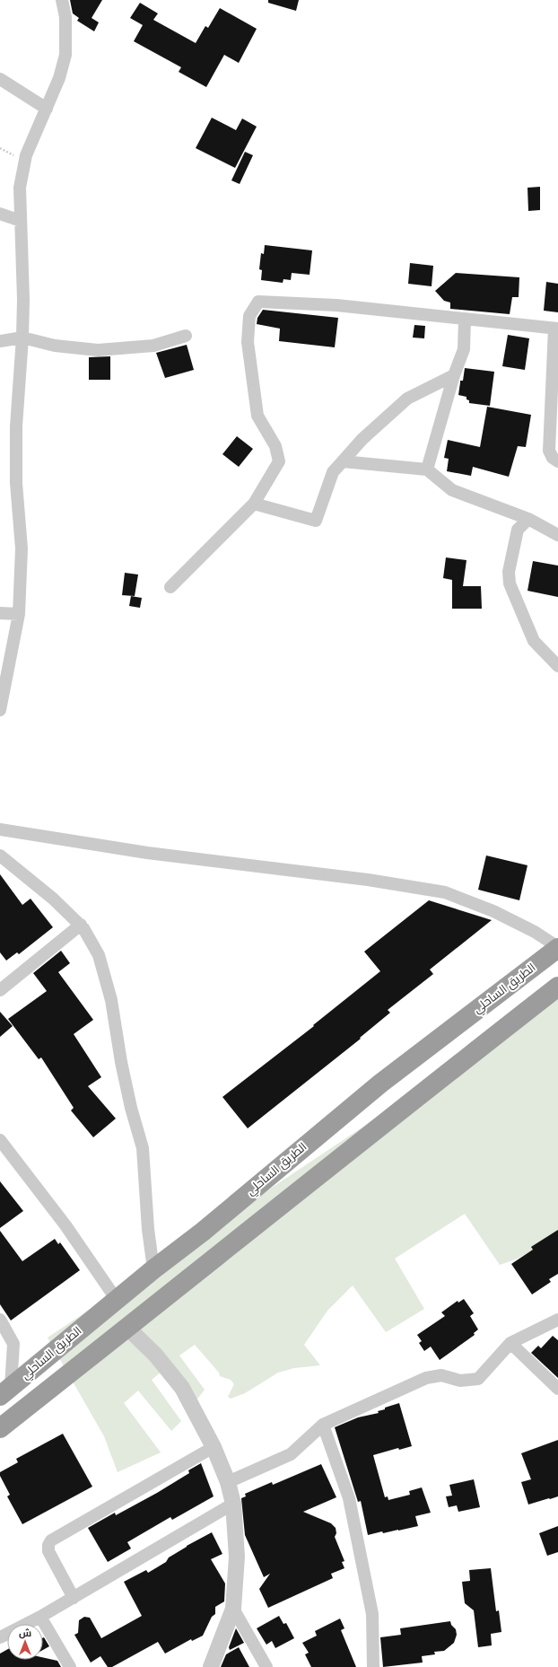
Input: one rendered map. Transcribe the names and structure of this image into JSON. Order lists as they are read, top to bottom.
{
  "streets": {
    "highway": ["الطريق الساحلي"]
  },
  "north": "top"
}
